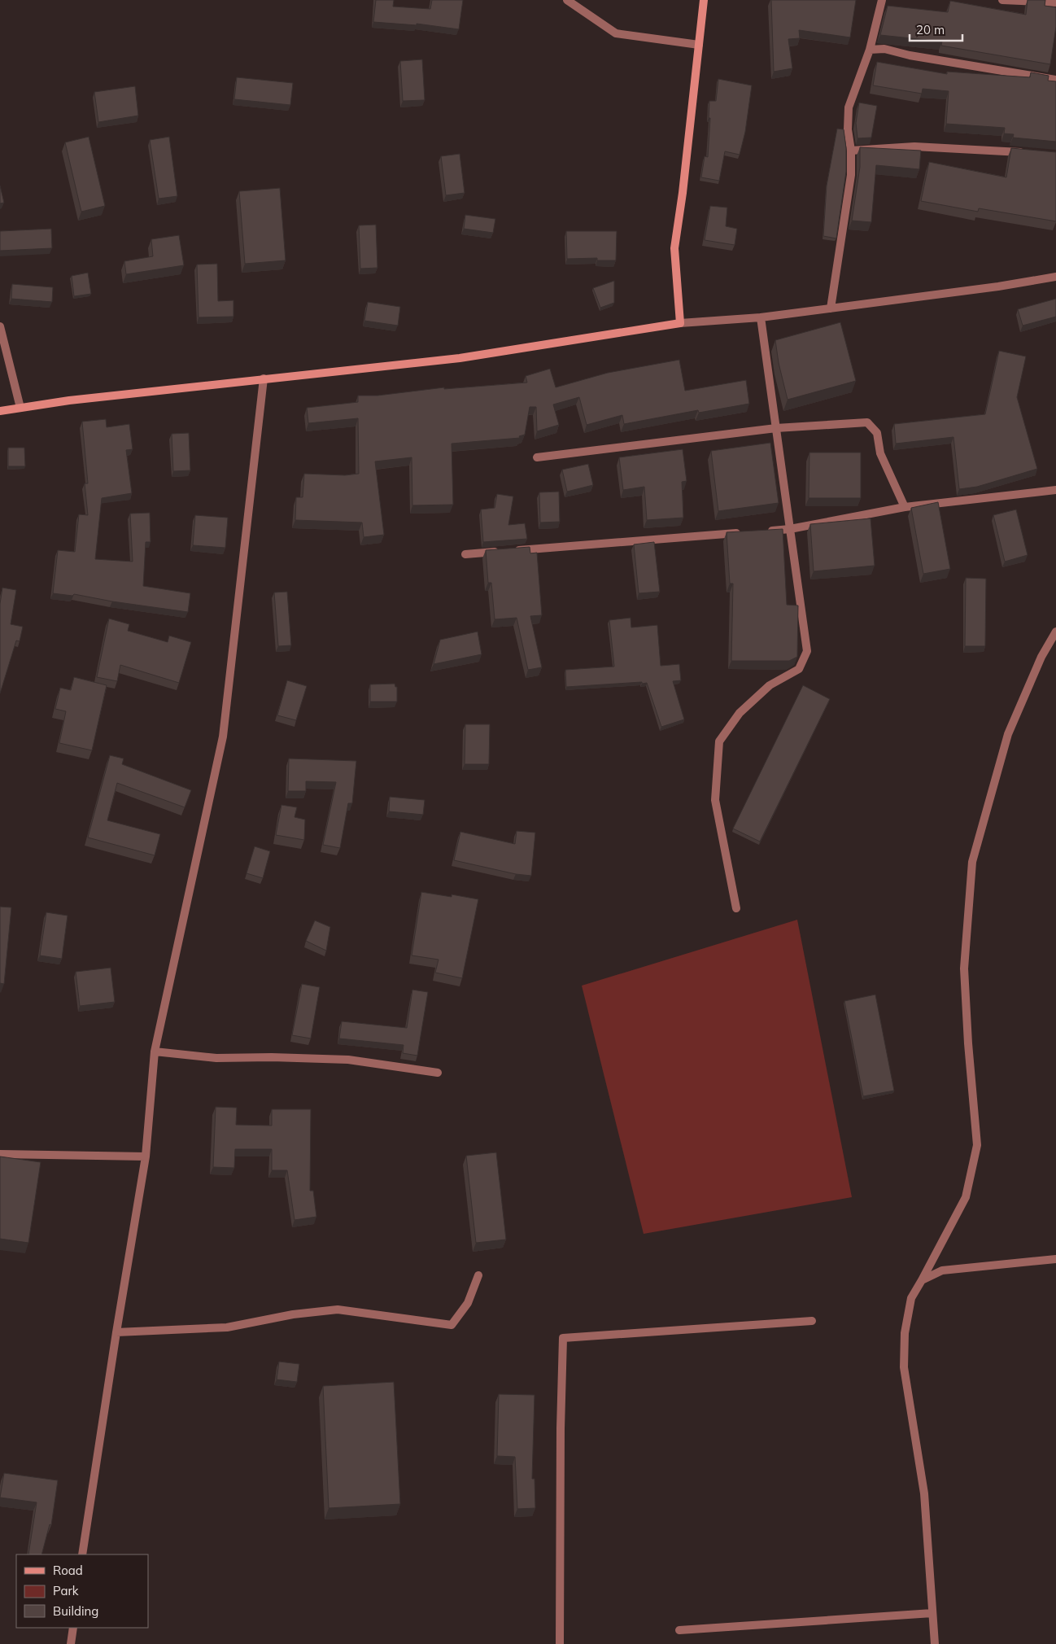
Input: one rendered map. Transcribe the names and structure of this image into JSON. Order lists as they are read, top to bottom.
{
  "legend": ["Road", "Park", "Building"],
  "scale_bar": "20 m"
}
